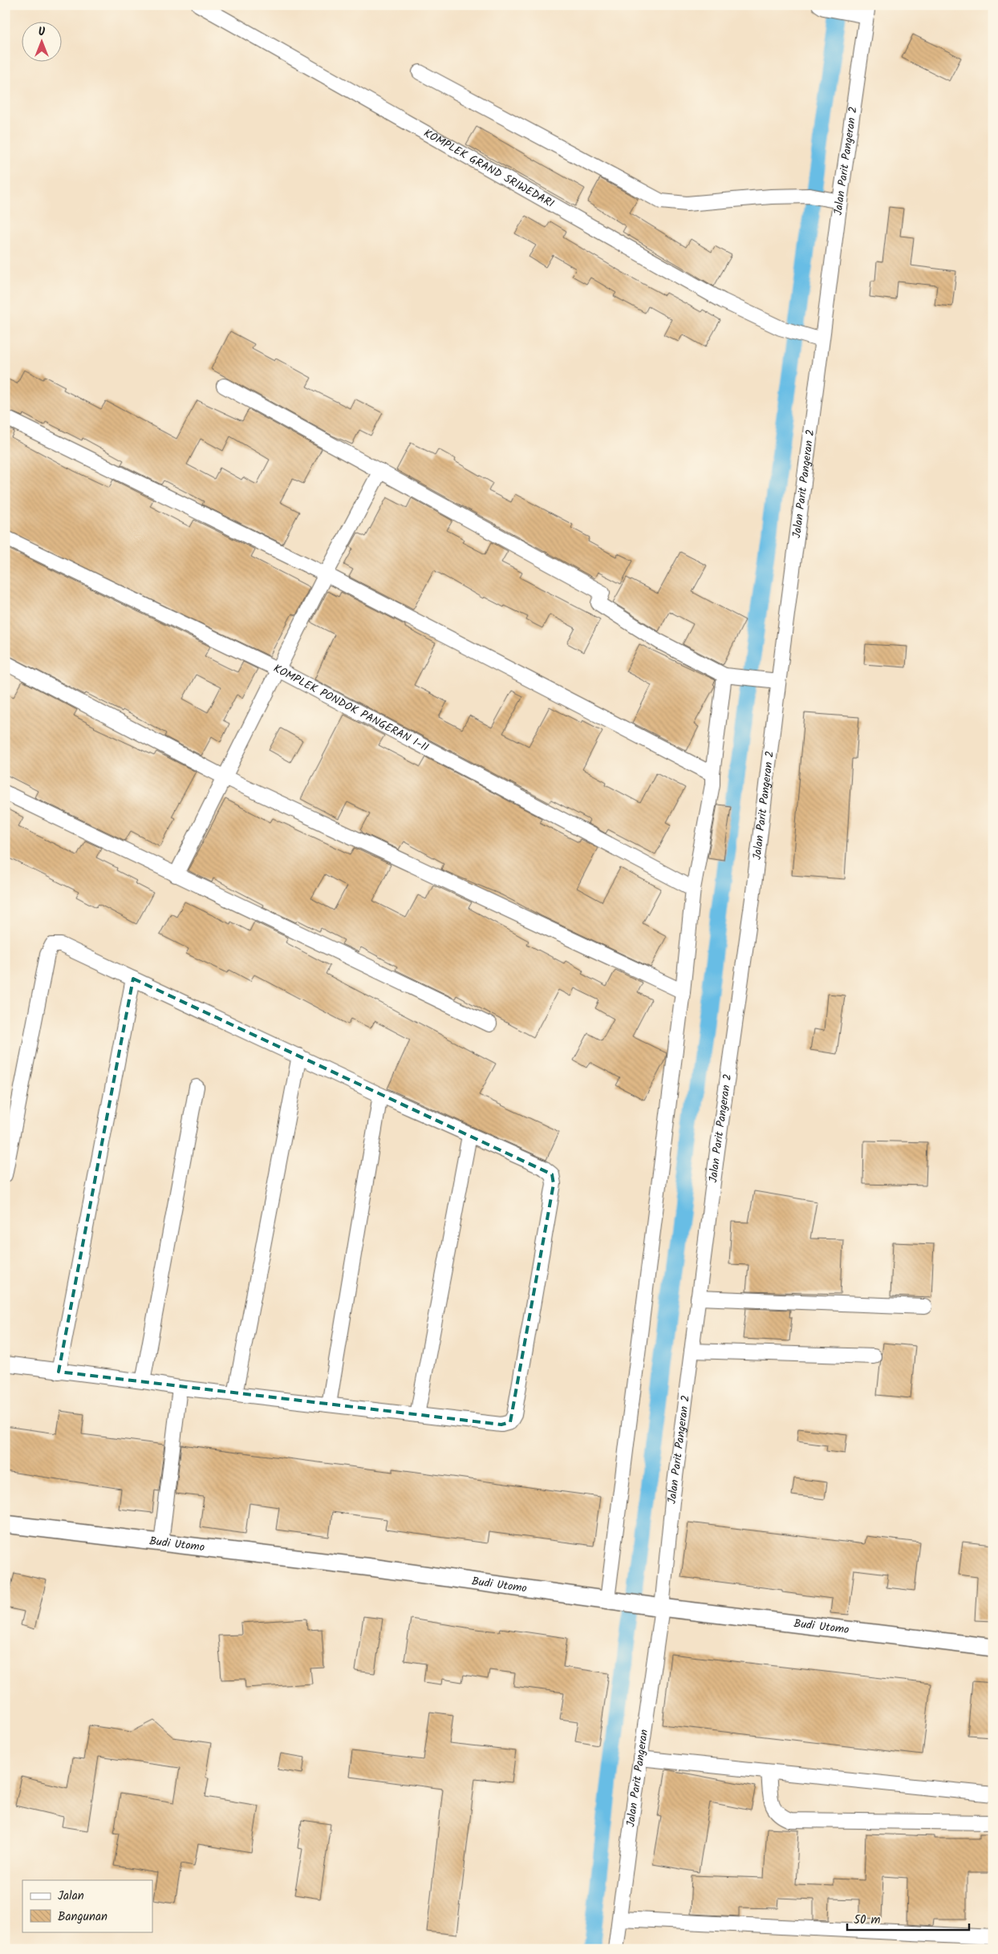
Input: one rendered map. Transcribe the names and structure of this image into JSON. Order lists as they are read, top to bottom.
{
  "streets": {
    "street": [
      "Jalan Parit Pangeran 2",
      "KOMPLEK GRAND SRIWEDARI",
      "KOMPLEK PONDOK PANGERAN I-II",
      "Budi Utomo",
      "Jalan Parit Pangeran"
    ]
  },
  "crossings": [
    ["Jalan Parit Pangeran 2", "KOMPLEK GRAND SRIWEDARI"],
    ["Jalan Parit Pangeran 2", "Budi Utomo"],
    ["Jalan Parit Pangeran 2", "Jalan Parit Pangeran"],
    ["Budi Utomo", "Jalan Parit Pangeran"]
  ],
  "legend": ["Jalan", "Bangunan"],
  "scale_bar": "50 m",
  "north": "top"
}
